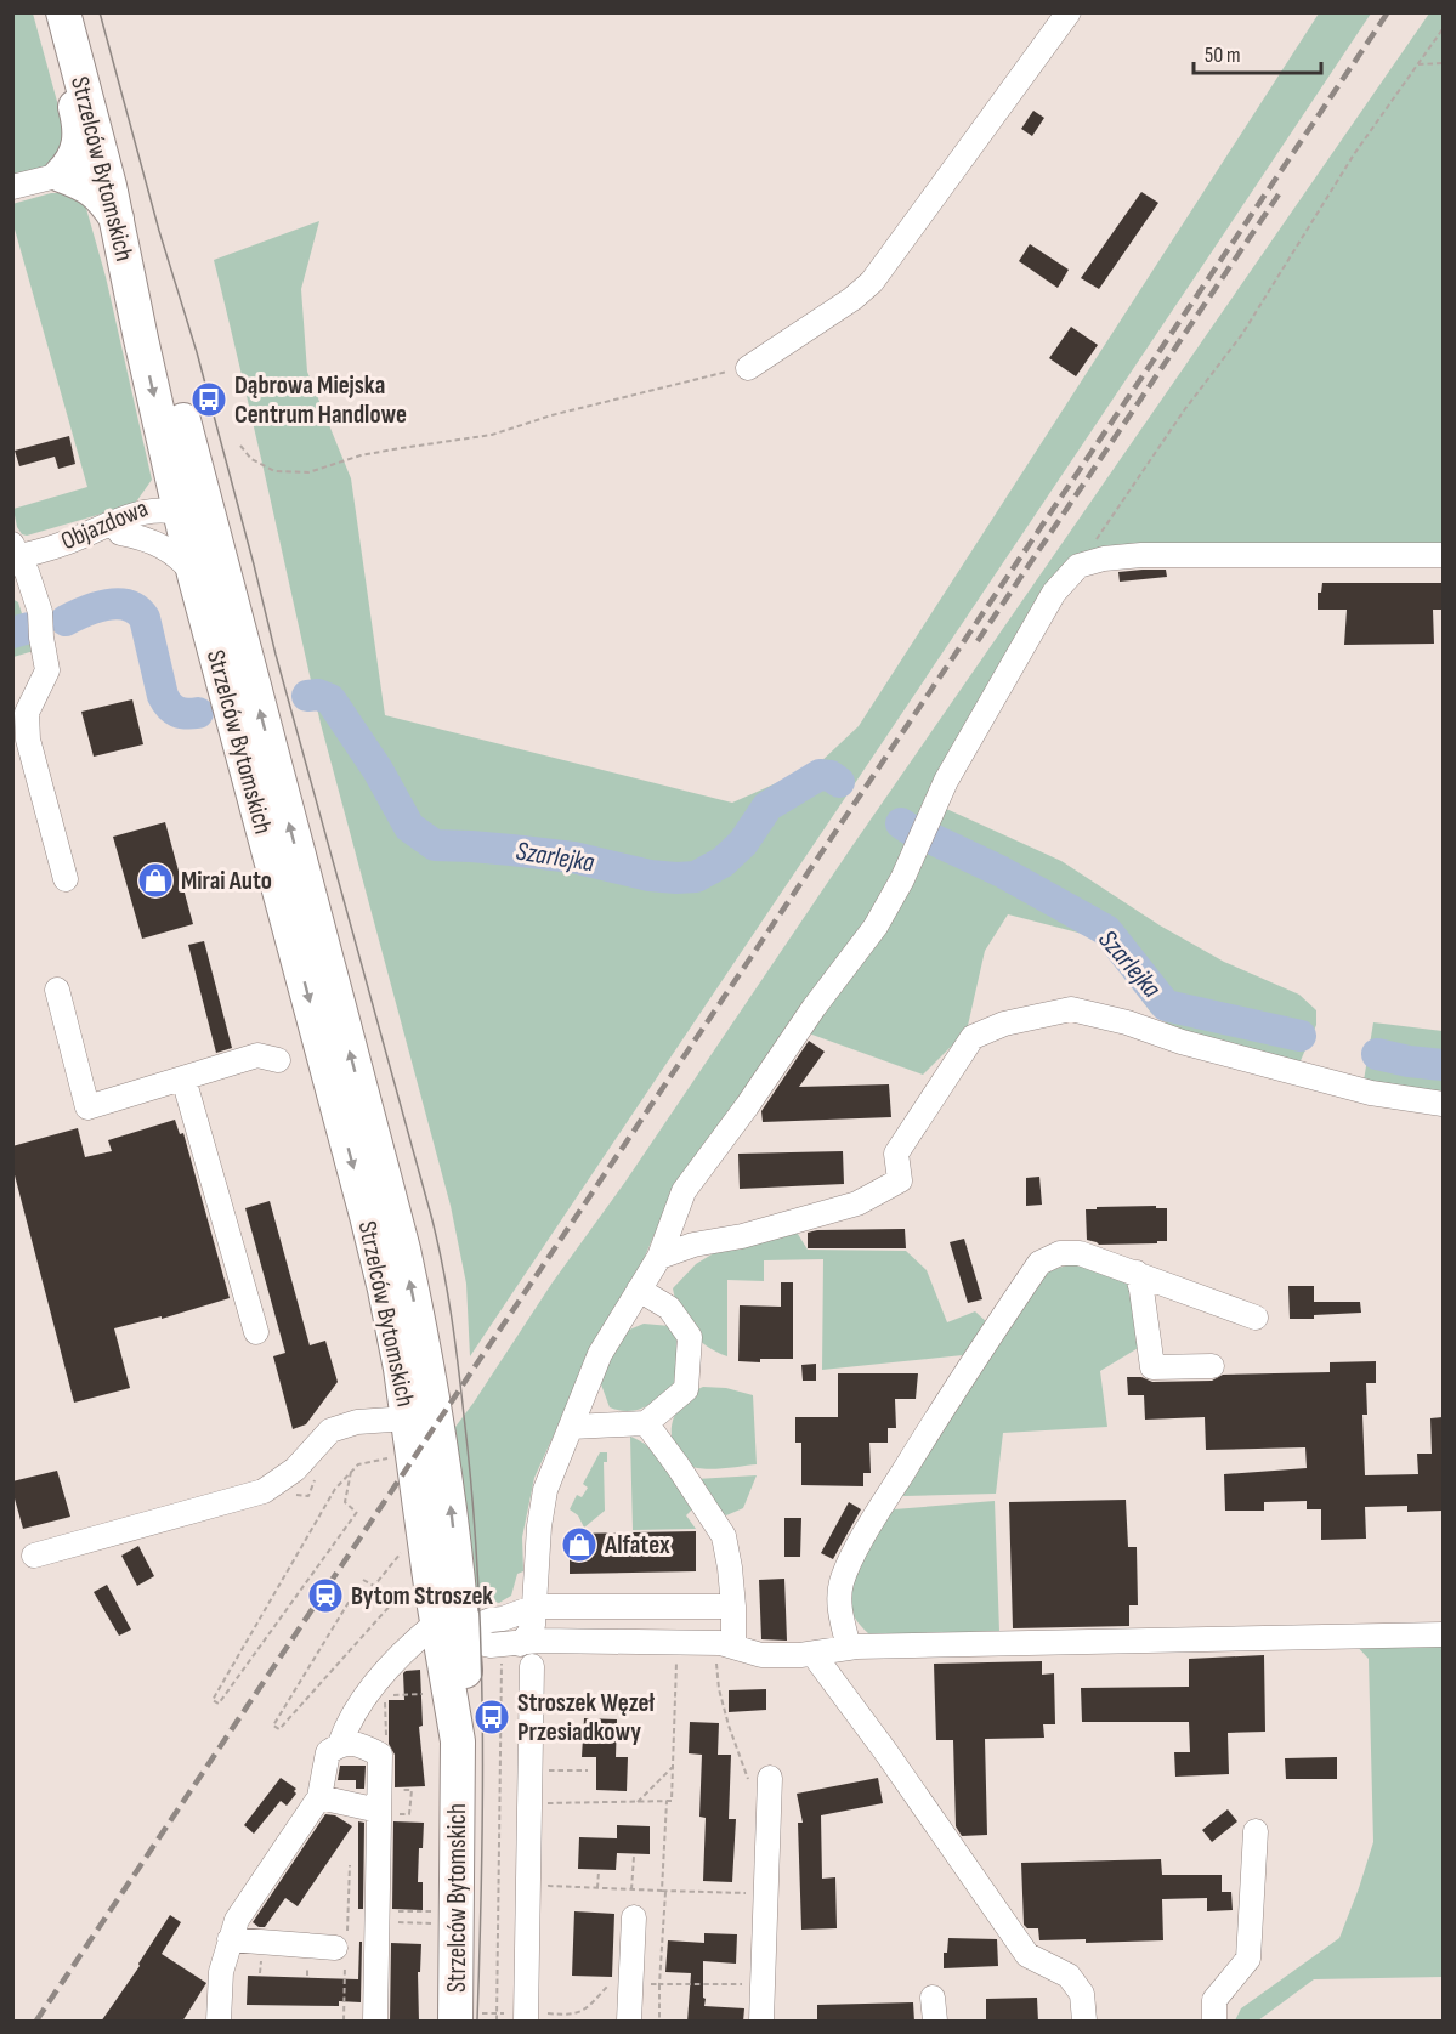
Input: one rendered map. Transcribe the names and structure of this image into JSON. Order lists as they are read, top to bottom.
{
  "streets": {
    "highway": ["Strzelców Bytomskich"],
    "street": ["Objazdowa"]
  },
  "crossings": [
    ["Strzelców Bytomskich", "Objazdowa"]
  ],
  "water": ["Szarlejka"],
  "places": {
    "bus stop": ["Dąbrowa Miejska Centrum Handlowe", "Stroszek Węzeł Przesiadkowy"],
    "shop": ["Mirai Auto", "Alfatex"],
    "station": ["Bytom Stroszek"]
  },
  "scale_bar": "50 m"
}
